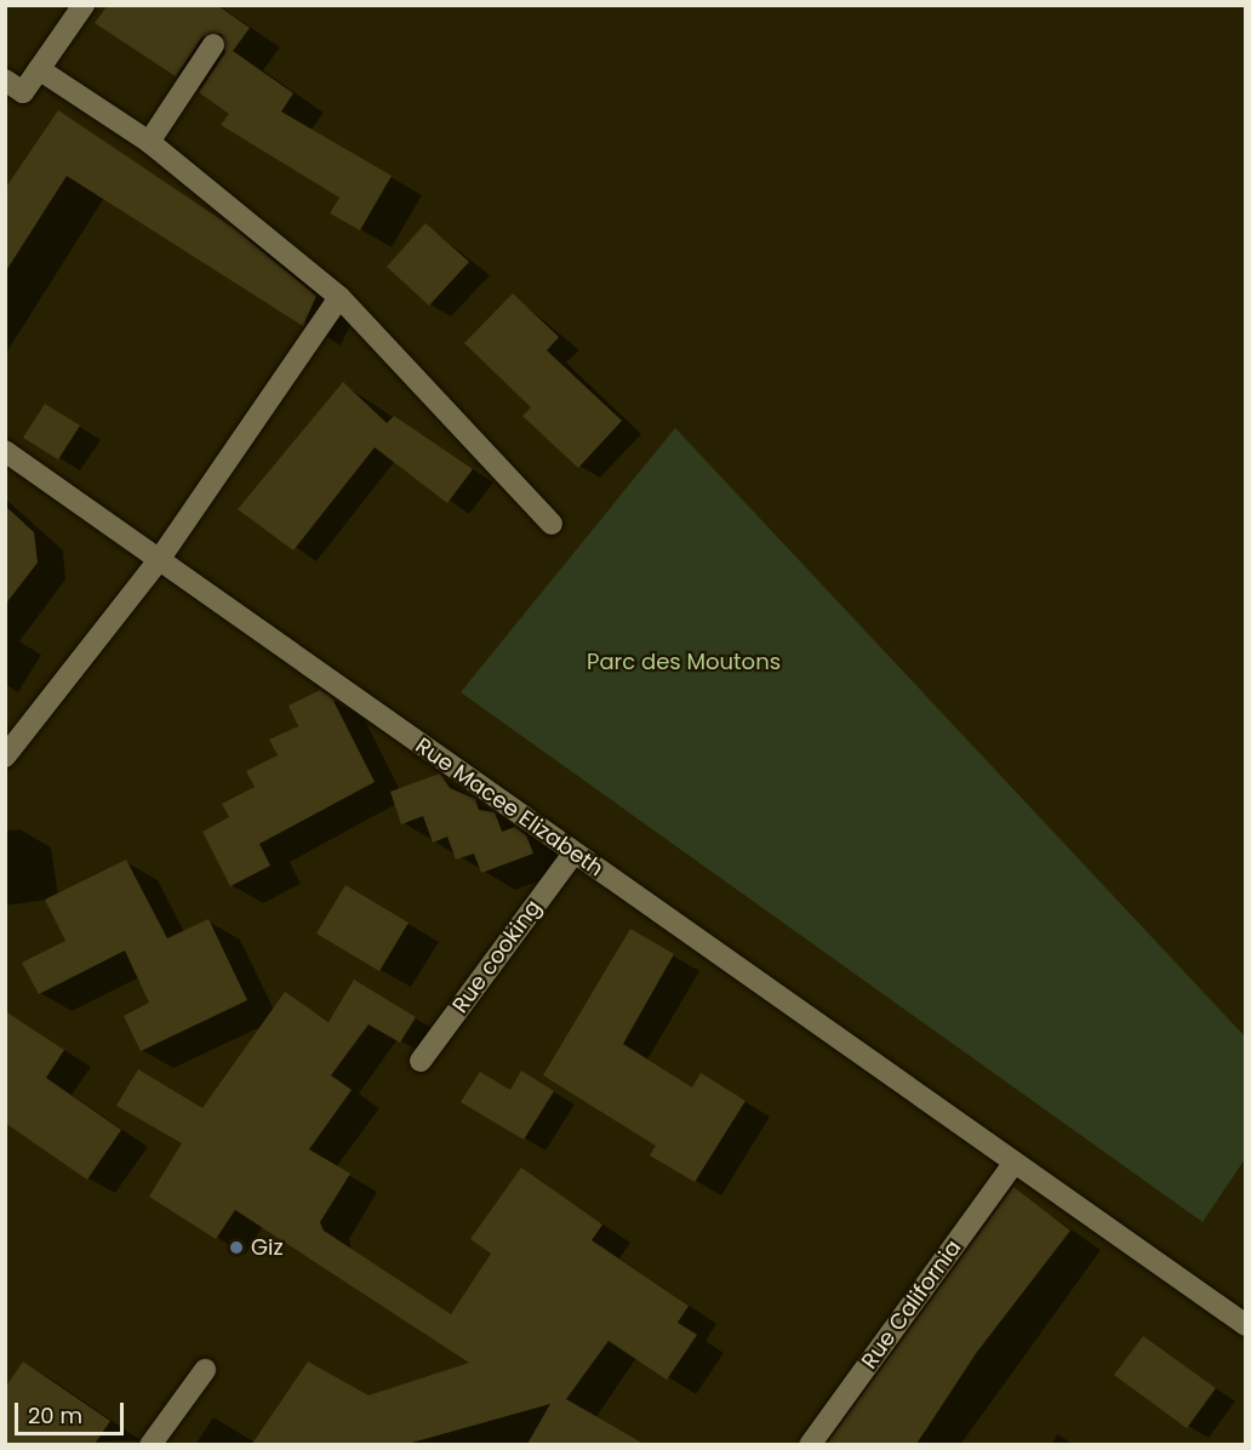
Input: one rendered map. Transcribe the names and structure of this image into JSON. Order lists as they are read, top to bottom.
{
  "streets": {
    "street": ["Rue Macee Elizabeth", "Rue cooking", "Rue California"]
  },
  "crossings": [
    ["Rue Macee Elizabeth", "Rue cooking"],
    ["Rue Macee Elizabeth", "Rue California"]
  ],
  "parks": ["Parc des Moutons"],
  "places": ["Giz"],
  "scale_bar": "20 m"
}
